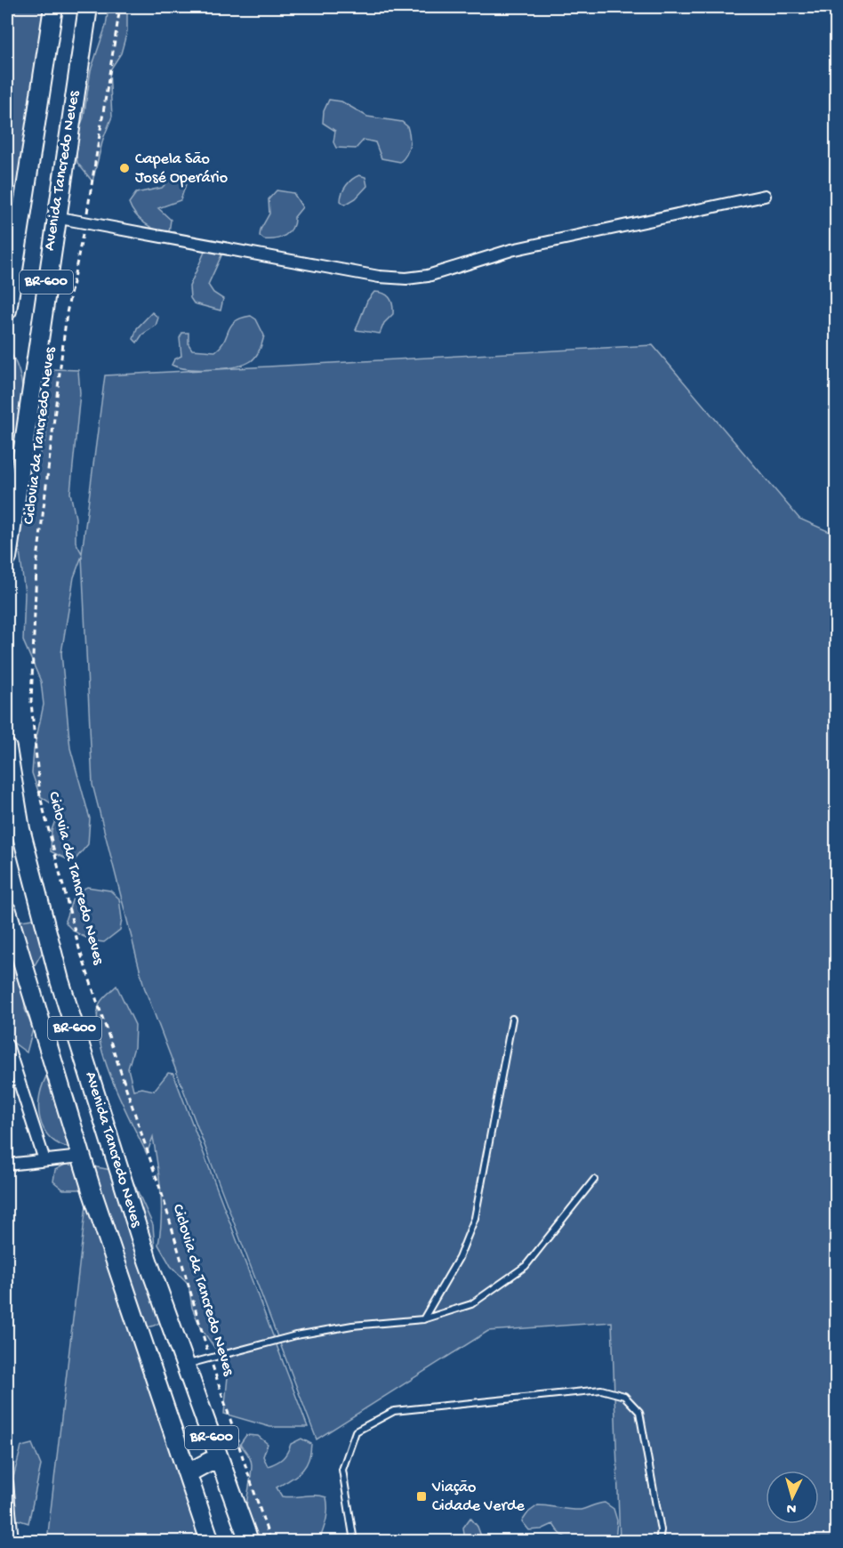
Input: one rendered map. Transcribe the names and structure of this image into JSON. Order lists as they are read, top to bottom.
{
  "streets": {
    "main road": ["Avenida Tancredo Neves", "BR-600"],
    "path": ["Ciclovia da Tancredo Neves"]
  },
  "places": {
    "other": ["Capela São José Operário"],
    "transit": ["Viação Cidade Verde"]
  },
  "north": "bottom"
}
